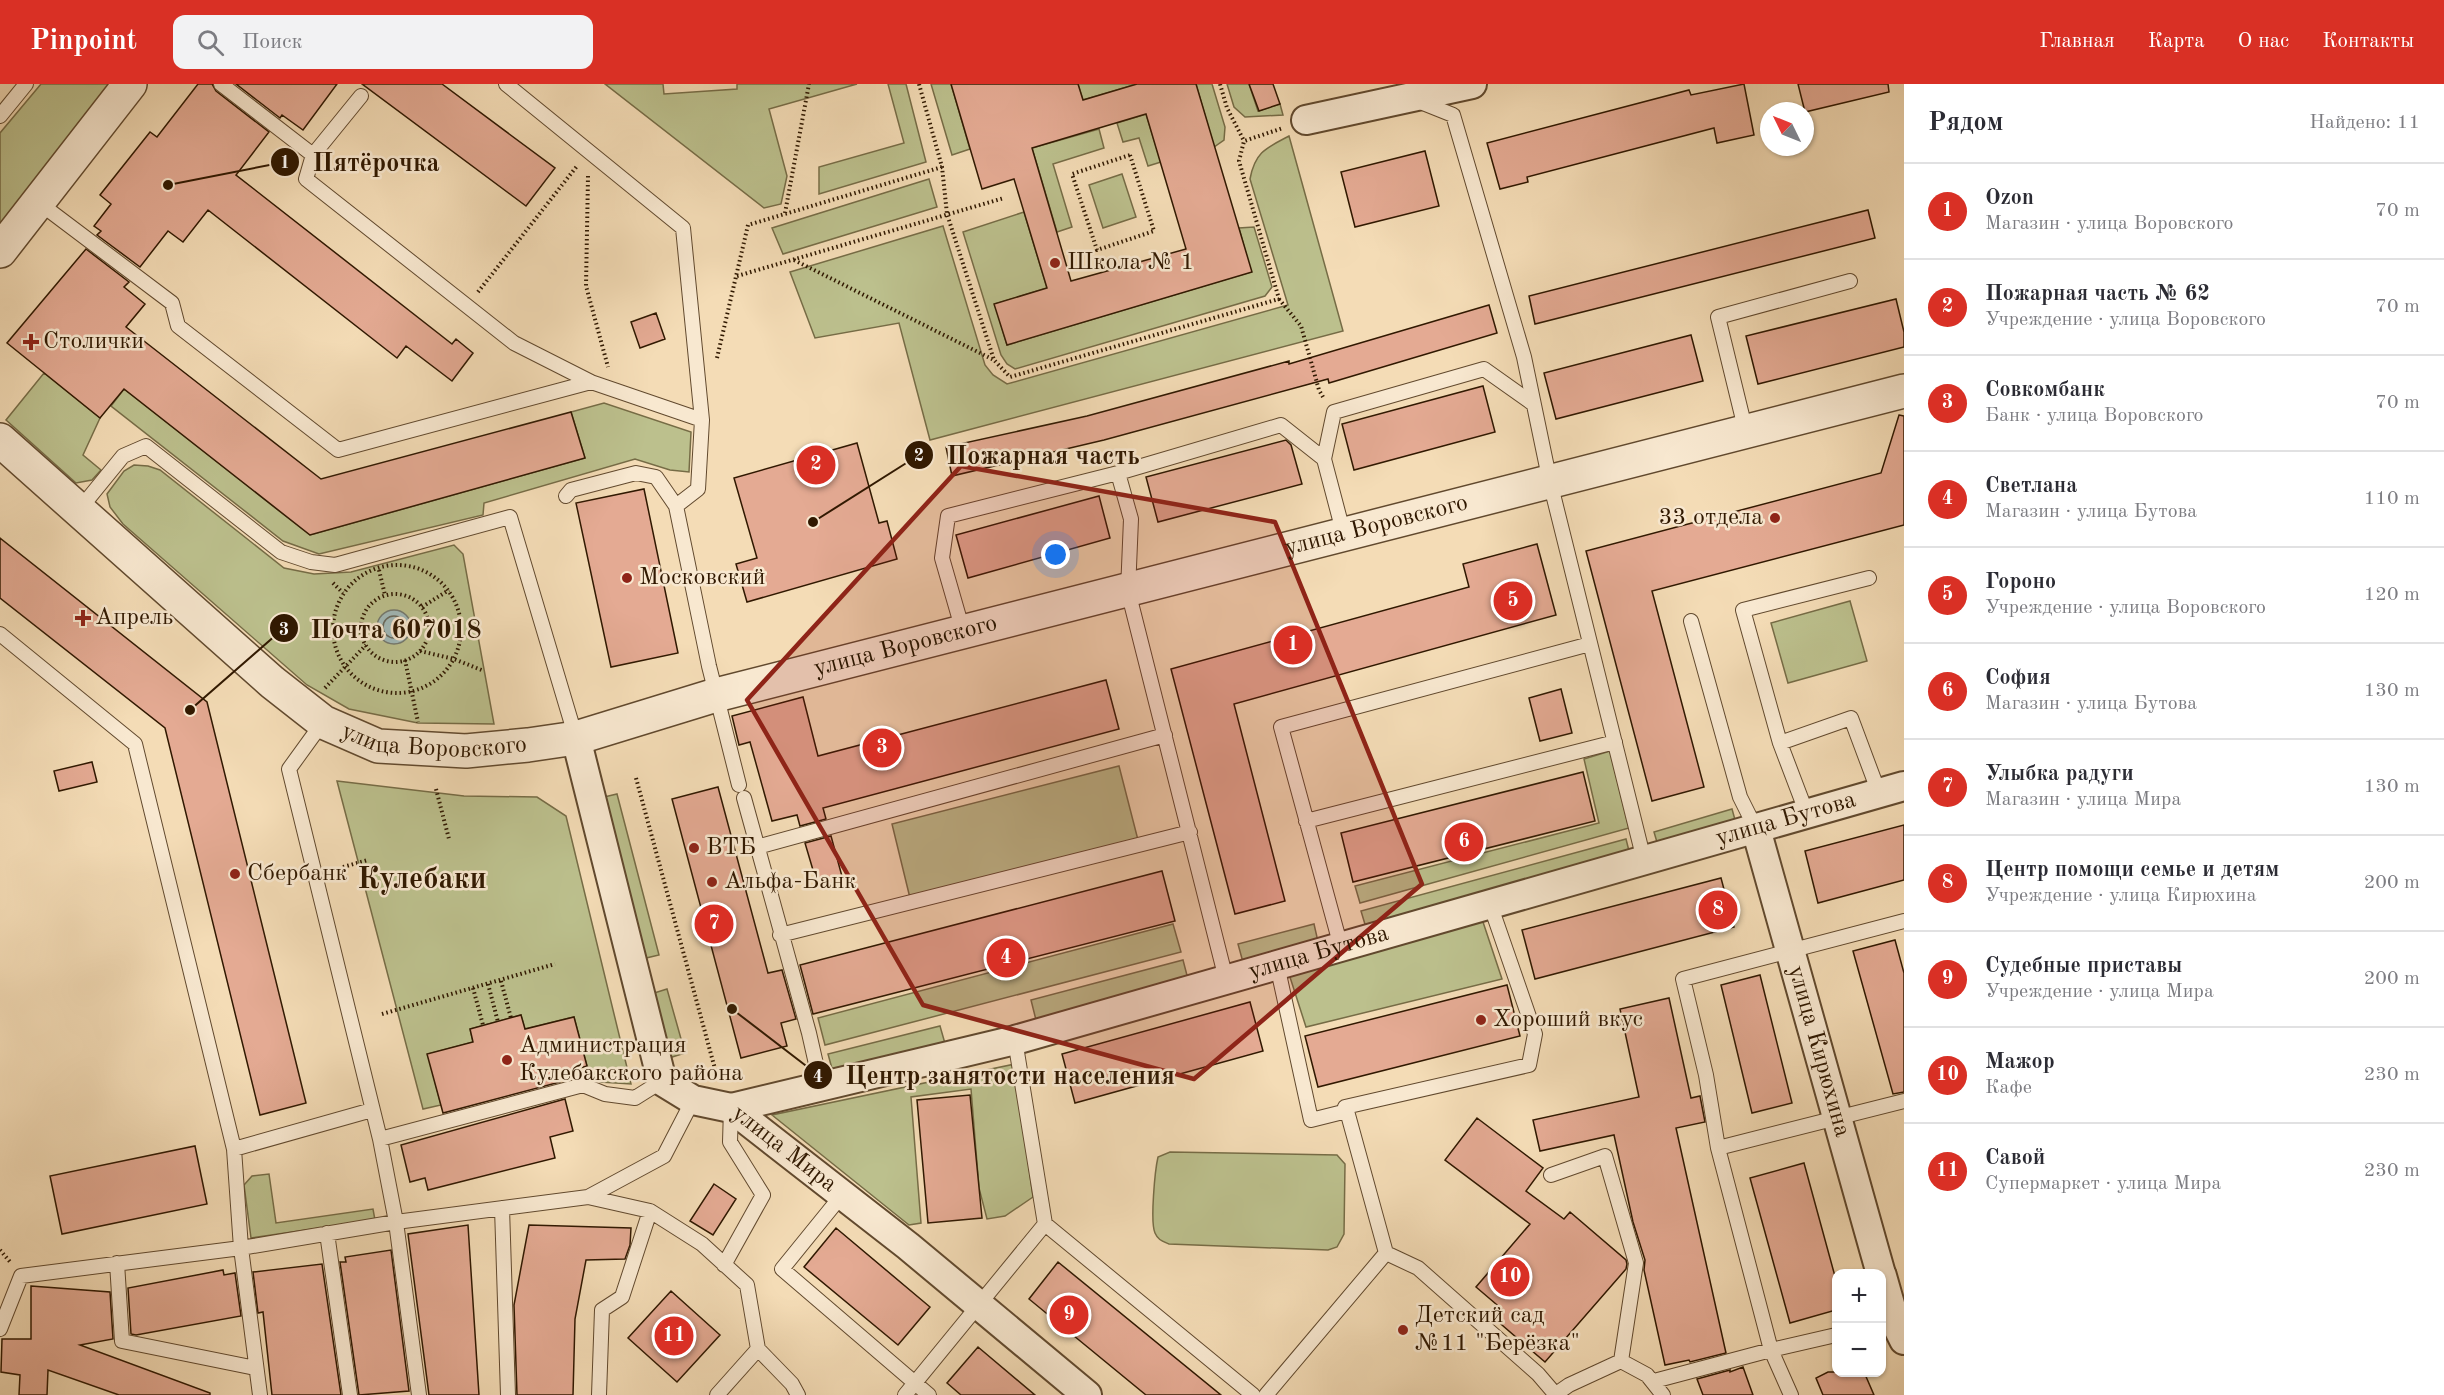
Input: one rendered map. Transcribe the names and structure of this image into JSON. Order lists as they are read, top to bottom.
{
  "streets": {
    "street": [
      "улица Воровского",
      "улица Бутова",
      "улица Кирюхина",
      "улица Мира"
    ]
  },
  "crossings": [
    ["улица Бутова", "улица Кирюхина"],
    ["улица Бутова", "улица Мира"]
  ],
  "districts": ["Кулебаки"],
  "places": {
    "other": [
      "Пятёрочка",
      "Школа № 1",
      "33 отдела",
      "Пожарная часть",
      "Московский",
      "Почта 607018",
      "ВТБ",
      "Сбербанк",
      "Альфа-Банк",
      "Центр занятости населения",
      "Хороший вкус",
      "Администрация Кулебакского района",
      "Детский сад №11 \"Берёзка\""
    ],
    "health": ["Столички", "Апрель"]
  },
  "north": "top left",
  "page": {
    "header": "Pinpoint",
    "search": "Поиск",
    "nav": [
      "Главная",
      "Карта",
      "О нас",
      "Контакты"
    ],
    "heading": ["Рядом", "Найдено: 11"],
    "list": [
      {
        "mark": "1",
        "name": "Ozon",
        "note": "Магазин · улица Воровского",
        "value": "70 m"
      },
      {
        "mark": "2",
        "name": "Пожарная часть № 62",
        "note": "Учреждение · улица Воровского",
        "value": "70 m"
      },
      {
        "mark": "3",
        "name": "Совкомбанк",
        "note": "Банк · улица Воровского",
        "value": "70 m"
      },
      {
        "mark": "4",
        "name": "Светлана",
        "note": "Магазин · улица Бутова",
        "value": "110 m"
      },
      {
        "mark": "5",
        "name": "Гороно",
        "note": "Учреждение · улица Воровского",
        "value": "120 m"
      },
      {
        "mark": "6",
        "name": "София",
        "note": "Магазин · улица Бутова",
        "value": "130 m"
      },
      {
        "mark": "7",
        "name": "Улыбка радуги",
        "note": "Магазин · улица Мира",
        "value": "130 m"
      },
      {
        "mark": "8",
        "name": "Центр помощи семье и детям",
        "note": "Учреждение · улица Кирюхина",
        "value": "200 m"
      },
      {
        "mark": "9",
        "name": "Судебные приставы",
        "note": "Учреждение · улица Мира",
        "value": "200 m"
      },
      {
        "mark": "10",
        "name": "Мажор",
        "note": "Кафе",
        "value": "230 m"
      },
      {
        "mark": "11",
        "name": "Савой",
        "note": "Супермаркет · улица Мира",
        "value": "230 m"
      }
    ],
    "pins": [
      "2",
      "5",
      "1",
      "3",
      "6",
      "8",
      "7",
      "4",
      "10",
      "9",
      "11"
    ],
    "map_buttons": ["+", "−"]
  }
}
